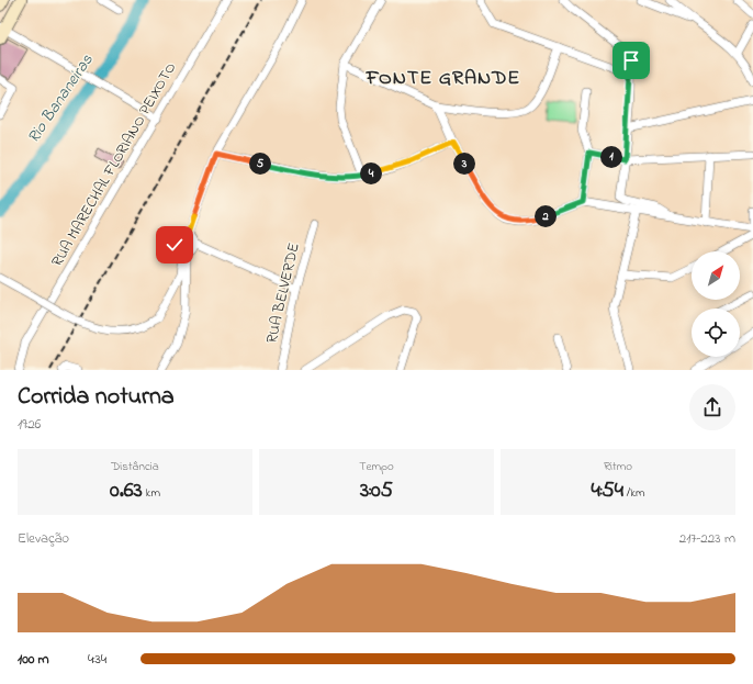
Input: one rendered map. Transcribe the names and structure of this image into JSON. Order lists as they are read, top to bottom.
{
  "streets": {
    "street": ["RUA MARECHAL FLORIANO PEIXOTO", "RUA BELVERDE"]
  },
  "districts": ["FONTE GRANDE"],
  "water": ["Rio Bananeiras"],
  "north": "top right",
  "page": {
    "pins": [
      "1",
      "3",
      "5",
      "4",
      "2"
    ],
    "heading": ["Corrida noturna", "19:26"],
    "stats": [
      ["Distância", "0.63 km"],
      ["Tempo", "3:05"],
      ["Ritmo", "4:54 /km"]
    ],
    "chart": ["Elevação", "217–223 m"],
    "list": [
      {
        "name": "100 m",
        "note": "4:34"
      }
    ]
  }
}
